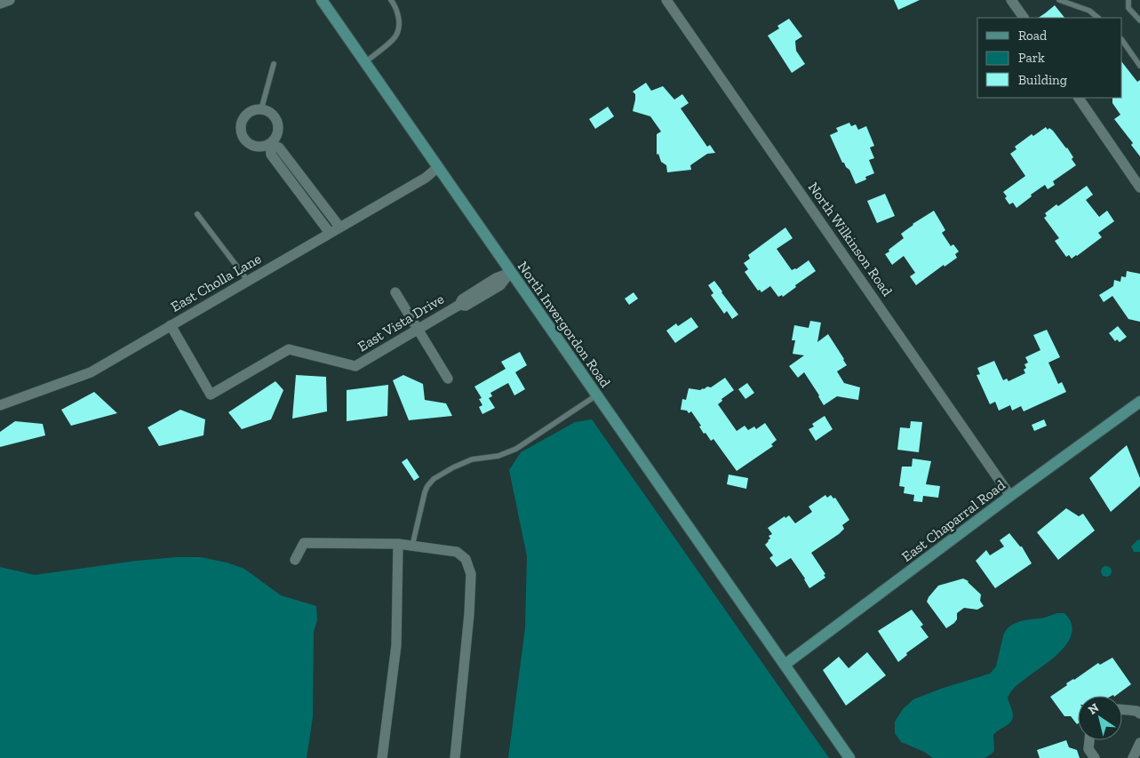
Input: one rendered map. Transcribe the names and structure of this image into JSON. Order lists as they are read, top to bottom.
{
  "streets": {
    "street": [
      "North Wilkinson Road",
      "East Cholla Lane",
      "East Vista Drive",
      "North Invergordon Road",
      "East Chaparral Road"
    ]
  },
  "crossings": [
    ["North Wilkinson Road", "East Chaparral Road"],
    ["East Cholla Lane", "East Vista Drive"],
    ["East Cholla Lane", "North Invergordon Road"],
    ["East Vista Drive", "North Invergordon Road"],
    ["North Invergordon Road", "East Chaparral Road"]
  ],
  "legend": ["Road", "Park", "Building"],
  "north": "top left"
}
